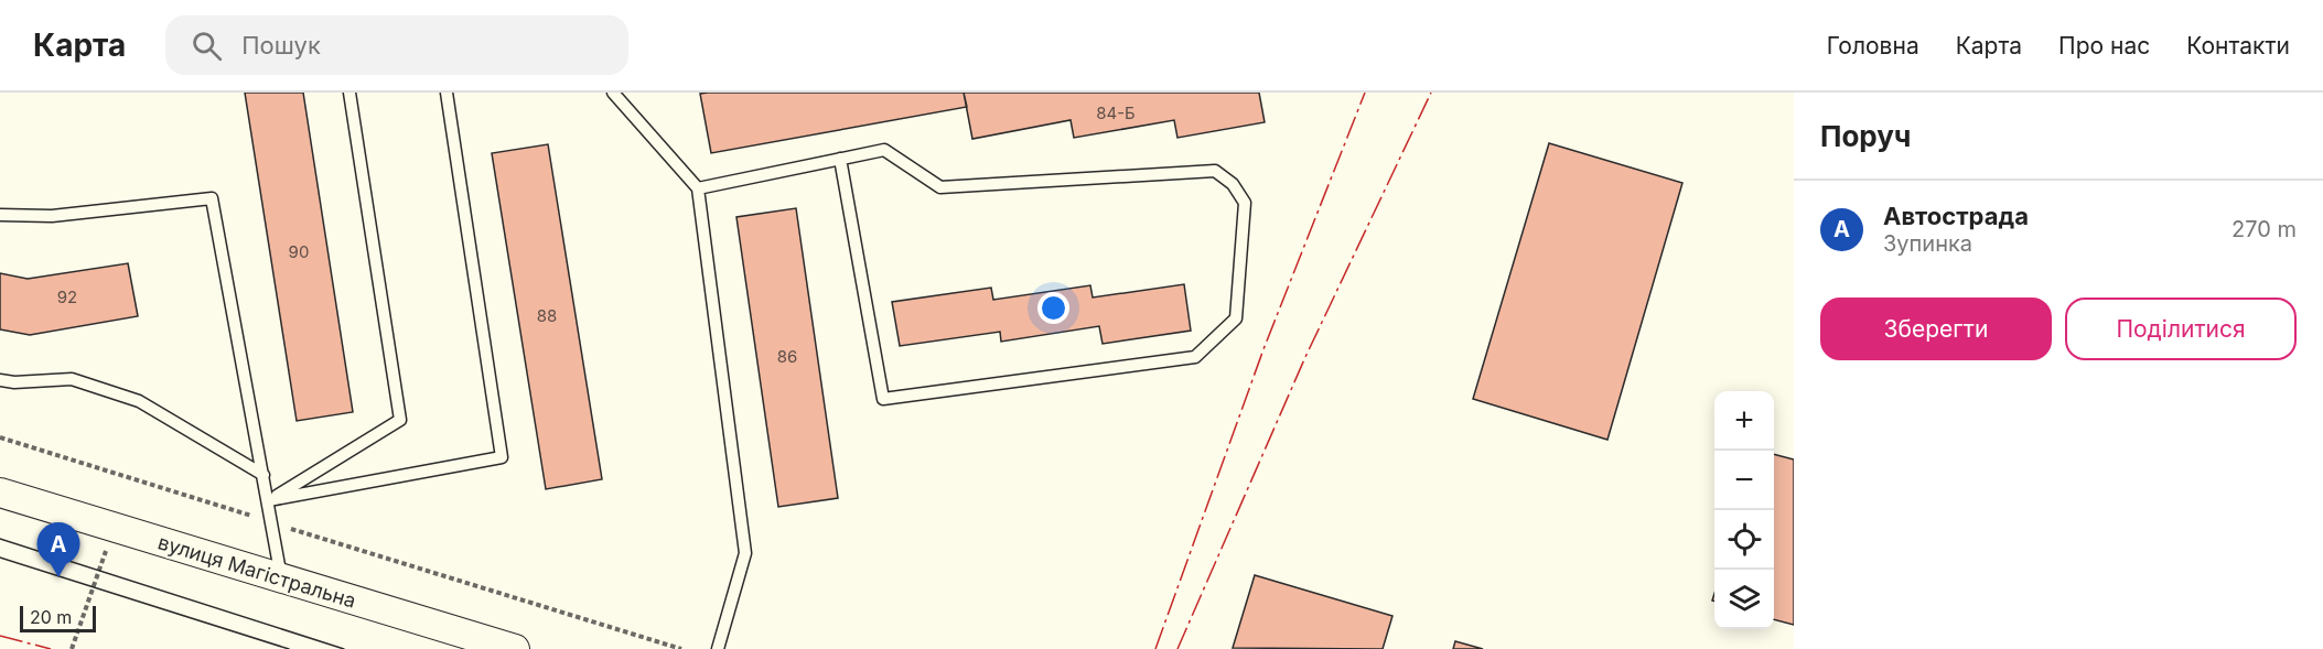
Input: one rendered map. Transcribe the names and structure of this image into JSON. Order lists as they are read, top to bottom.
{
  "streets": {
    "street": ["вулиця Магістральна"]
  },
  "house_numbers": [
    "84-Б",
    "90",
    "92",
    "88",
    "86"
  ],
  "scale_bar": "20 m",
  "page": {
    "header": "Карта",
    "search": "Пошук",
    "nav": [
      "Головна",
      "Карта",
      "Про нас",
      "Контакти"
    ],
    "heading": "Поруч",
    "list": [
      {
        "mark": "A",
        "name": "Автострада",
        "note": "Зупинка",
        "value": "270 m"
      }
    ],
    "buttons": ["Зберегти", "Поділитися"],
    "map_buttons": ["+", "−"],
    "pins": "A",
    "scale": "20 m"
  }
}
